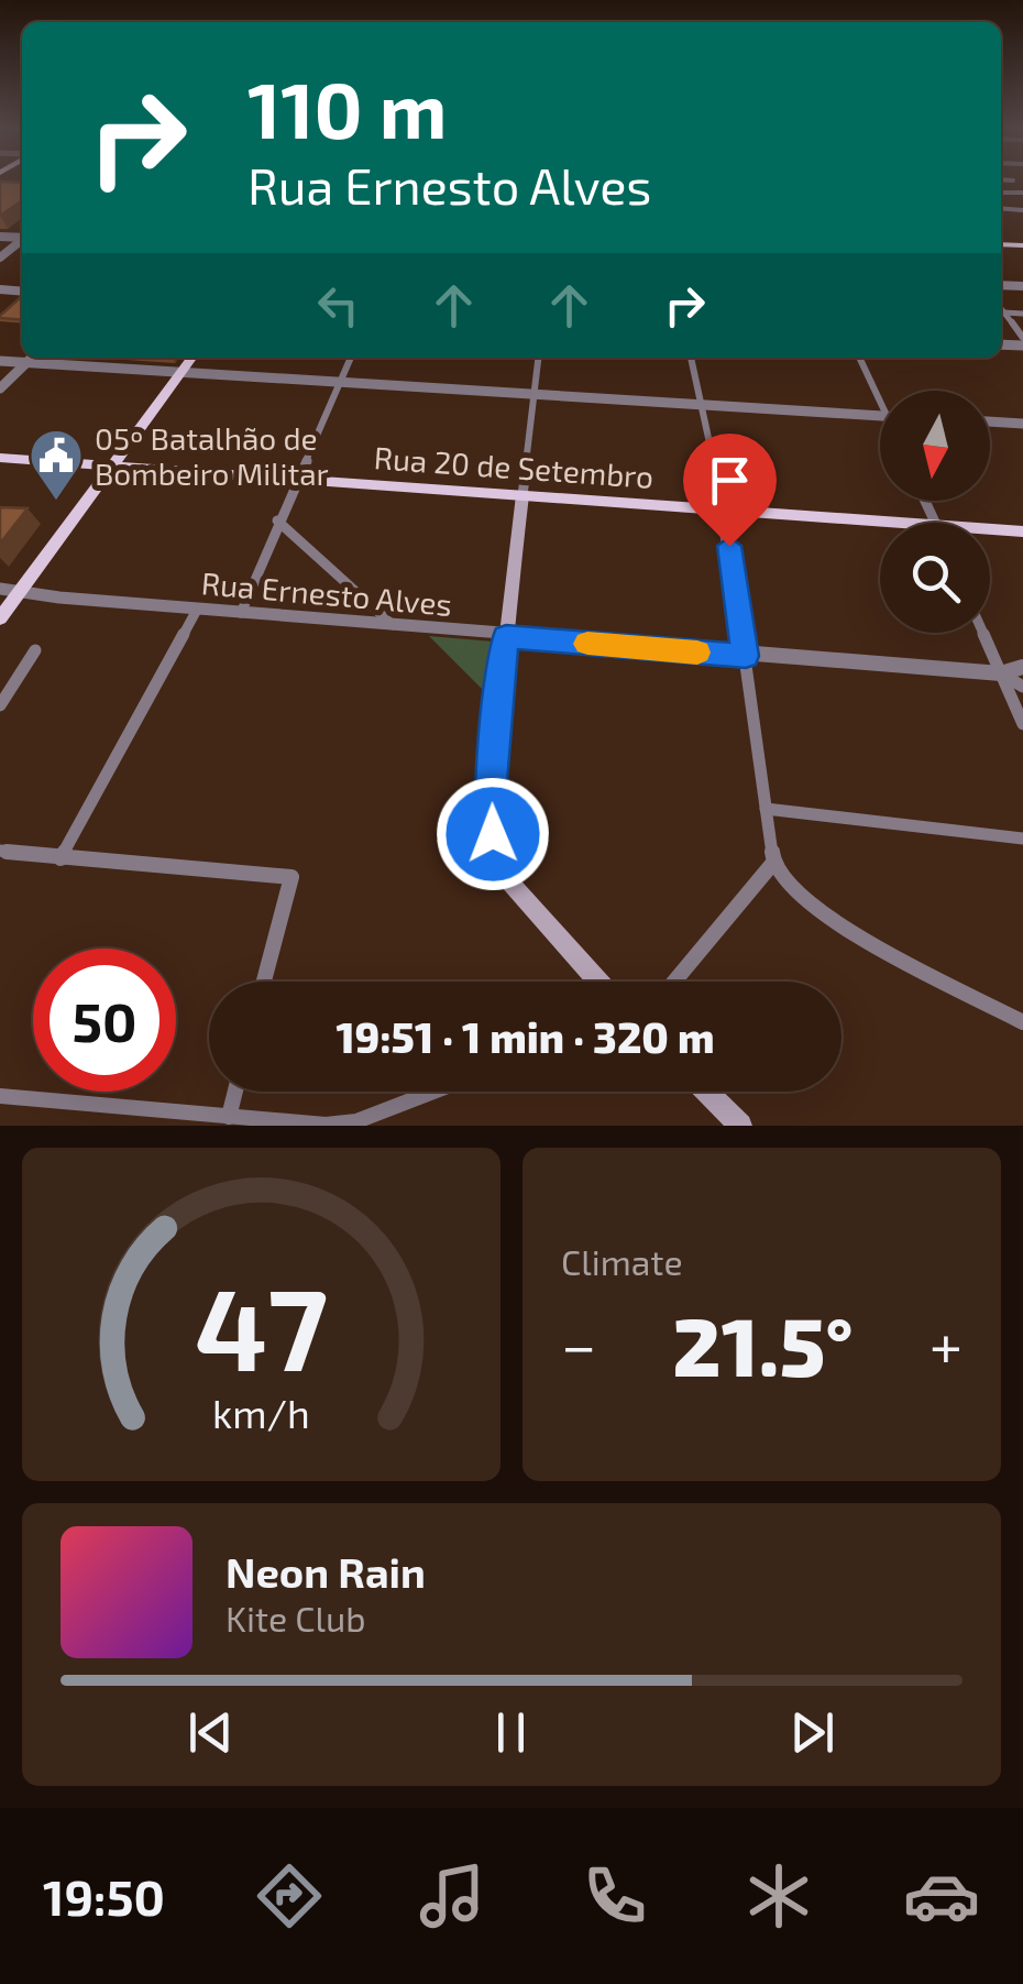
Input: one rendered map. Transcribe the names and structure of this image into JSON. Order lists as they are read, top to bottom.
{
  "streets": {
    "main road": ["Rua 20 de Setembro"],
    "street": ["Rua Ernesto Alves"]
  },
  "places": {
    "public building": ["05º Batalhão de Bombeiro Militar"]
  },
  "north": "bottom",
  "page": {
    "turn": ["110 m", "Rua Ernesto Alves"],
    "limit": "50",
    "trip": "19:51 · 1 min · 320 m",
    "tile": "Climate",
    "heat": ["−", "21.5°", "+"],
    "song": ["Neon Rain", "Kite Club"],
    "tabs": "19:50",
    "gauge": ["47", "km/h"]
  }
}
